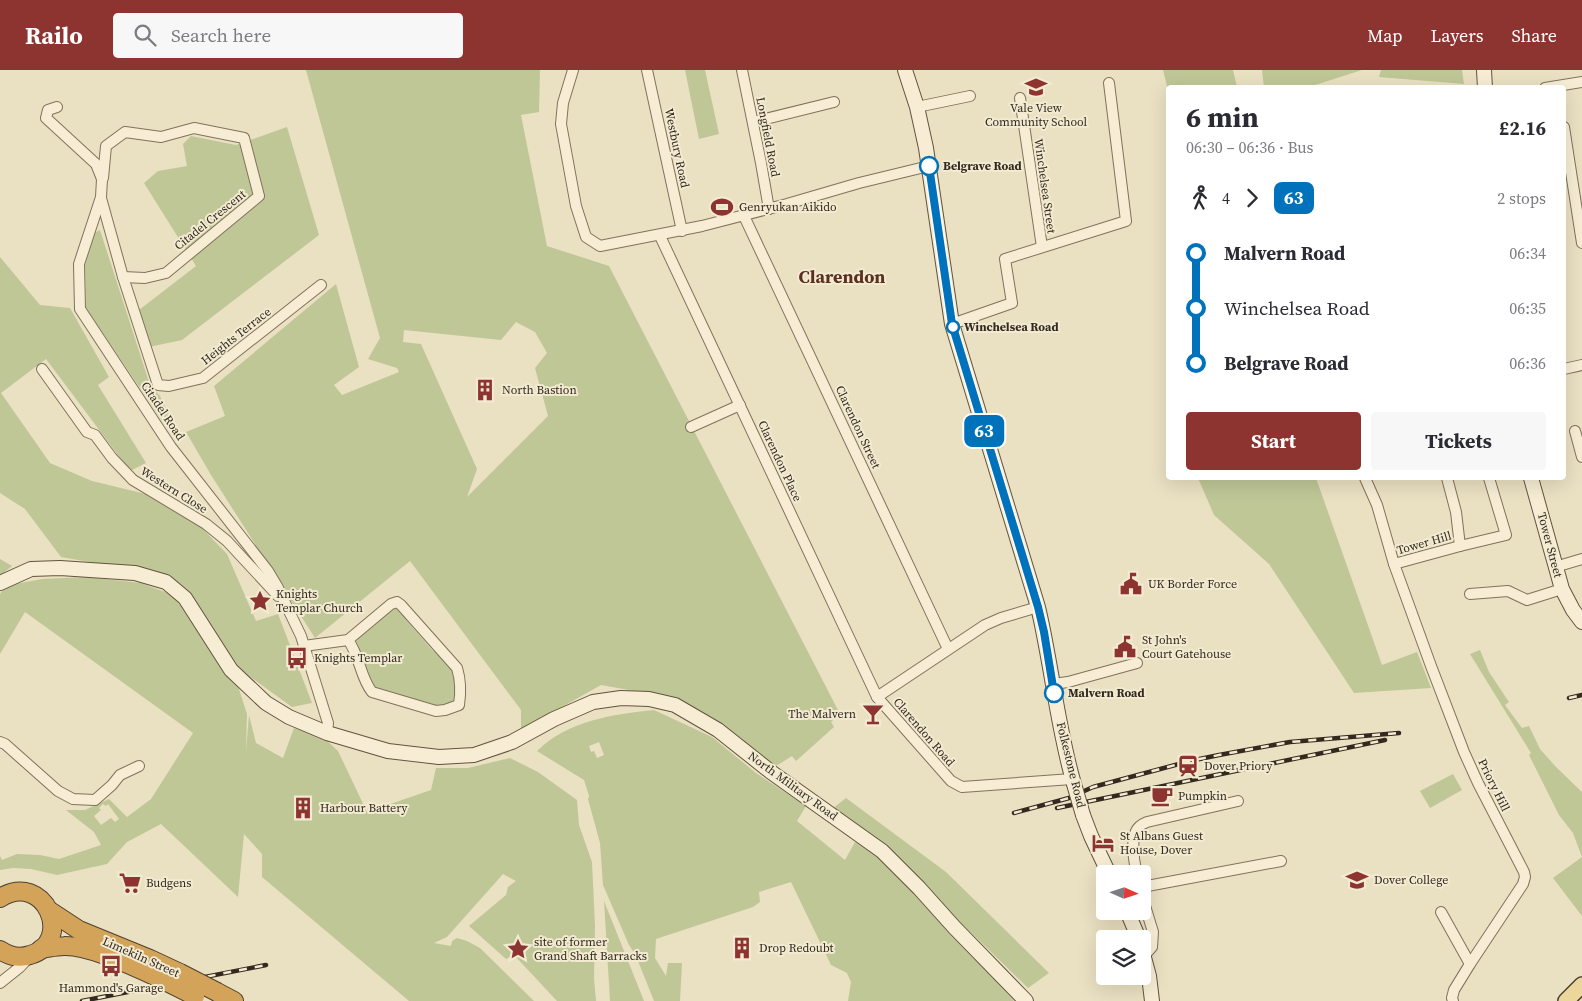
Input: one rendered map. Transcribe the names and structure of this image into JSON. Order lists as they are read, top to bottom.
{
  "streets": {
    "highway": ["Limekiln Street"],
    "street": [
      "Longfield Road",
      "Westbury Road",
      "Winchelsea Street",
      "Citadel Crescent",
      "Heights Terrace",
      "Citadel Road",
      "Clarendon Street",
      "Clarendon Place",
      "Western Close",
      "Tower Hill",
      "Tower Street",
      "Clarendon Road",
      "Folkestone Road",
      "Priory Hill",
      "North Military Road"
    ]
  },
  "crossings": [
    ["Citadel Crescent", "Heights Terrace"],
    ["Citadel Crescent", "Citadel Road"],
    ["Citadel Road", "Western Close"],
    ["Citadel Road", "North Military Road"],
    ["Clarendon Place", "Clarendon Road"],
    ["Tower Hill", "Priory Hill"],
    ["Clarendon Road", "Folkestone Road"]
  ],
  "districts": ["Clarendon"],
  "places": {
    "school or university": ["Vale View Community School", "Dover College"],
    "other": ["Belgrave Road", "Winchelsea Road", "Malvern Road"],
    "sports": ["Genryukan Aikido"],
    "building": ["North Bastion", "Harbour Battery", "Drop Redoubt"],
    "public building": ["UK Border Force", "St John's Court Gatehouse"],
    "place": ["Knights Templar Church", "site of former Grand Shaft Barracks"],
    "bus stop": ["Knights Templar", "Hammond's Garage"],
    "bar": ["The Malvern"],
    "station": ["Dover Priory"],
    "cafe": ["Pumpkin"],
    "hotel": ["St Albans Guest House, Dover"],
    "supermarket": ["Budgens"]
  },
  "lines": ["bus line 63"],
  "north": "right",
  "page": {
    "header": "Railo",
    "search": "Search here",
    "nav": ["Map", "Layers", "Share"],
    "on_map": "63",
    "heading": ["6 min", "06:30 – 06:36 · Bus", "£2.16"],
    "legs": ["4", "63", "2 stops"],
    "list": [
      {
        "name": "Malvern Road",
        "value": "06:34"
      },
      {
        "name": "Winchelsea Road",
        "value": "06:35"
      },
      {
        "name": "Belgrave Road",
        "value": "06:36"
      }
    ],
    "buttons": ["Start", "Tickets"]
  }
}
